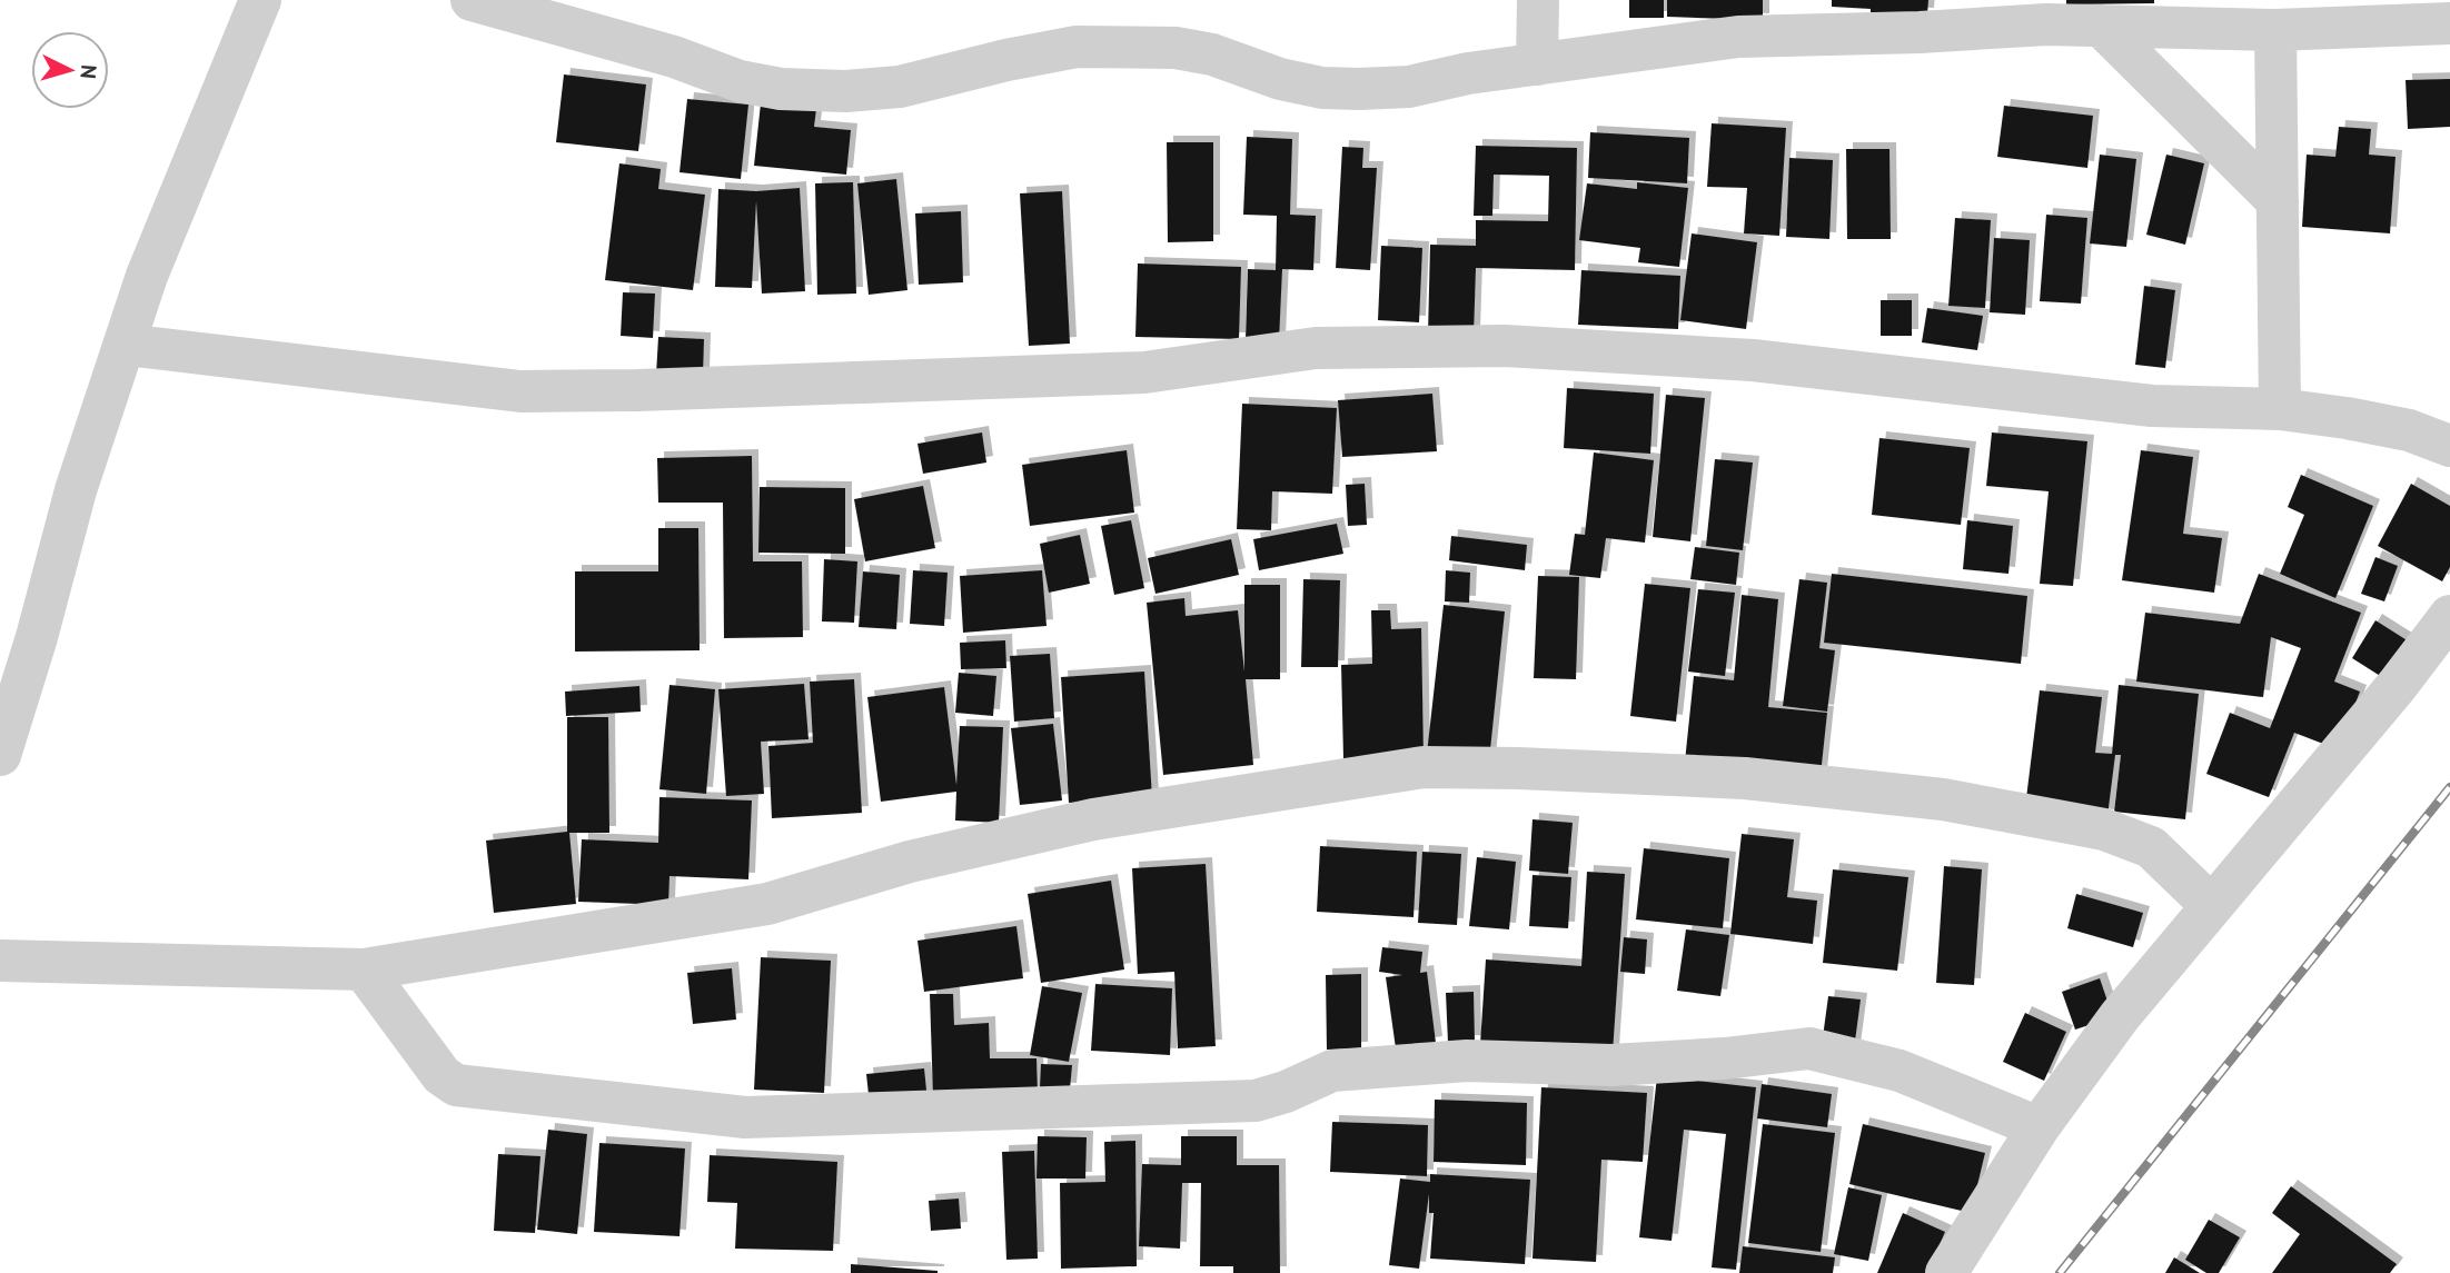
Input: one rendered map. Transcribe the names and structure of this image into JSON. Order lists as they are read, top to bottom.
{
  "north": "right"
}
